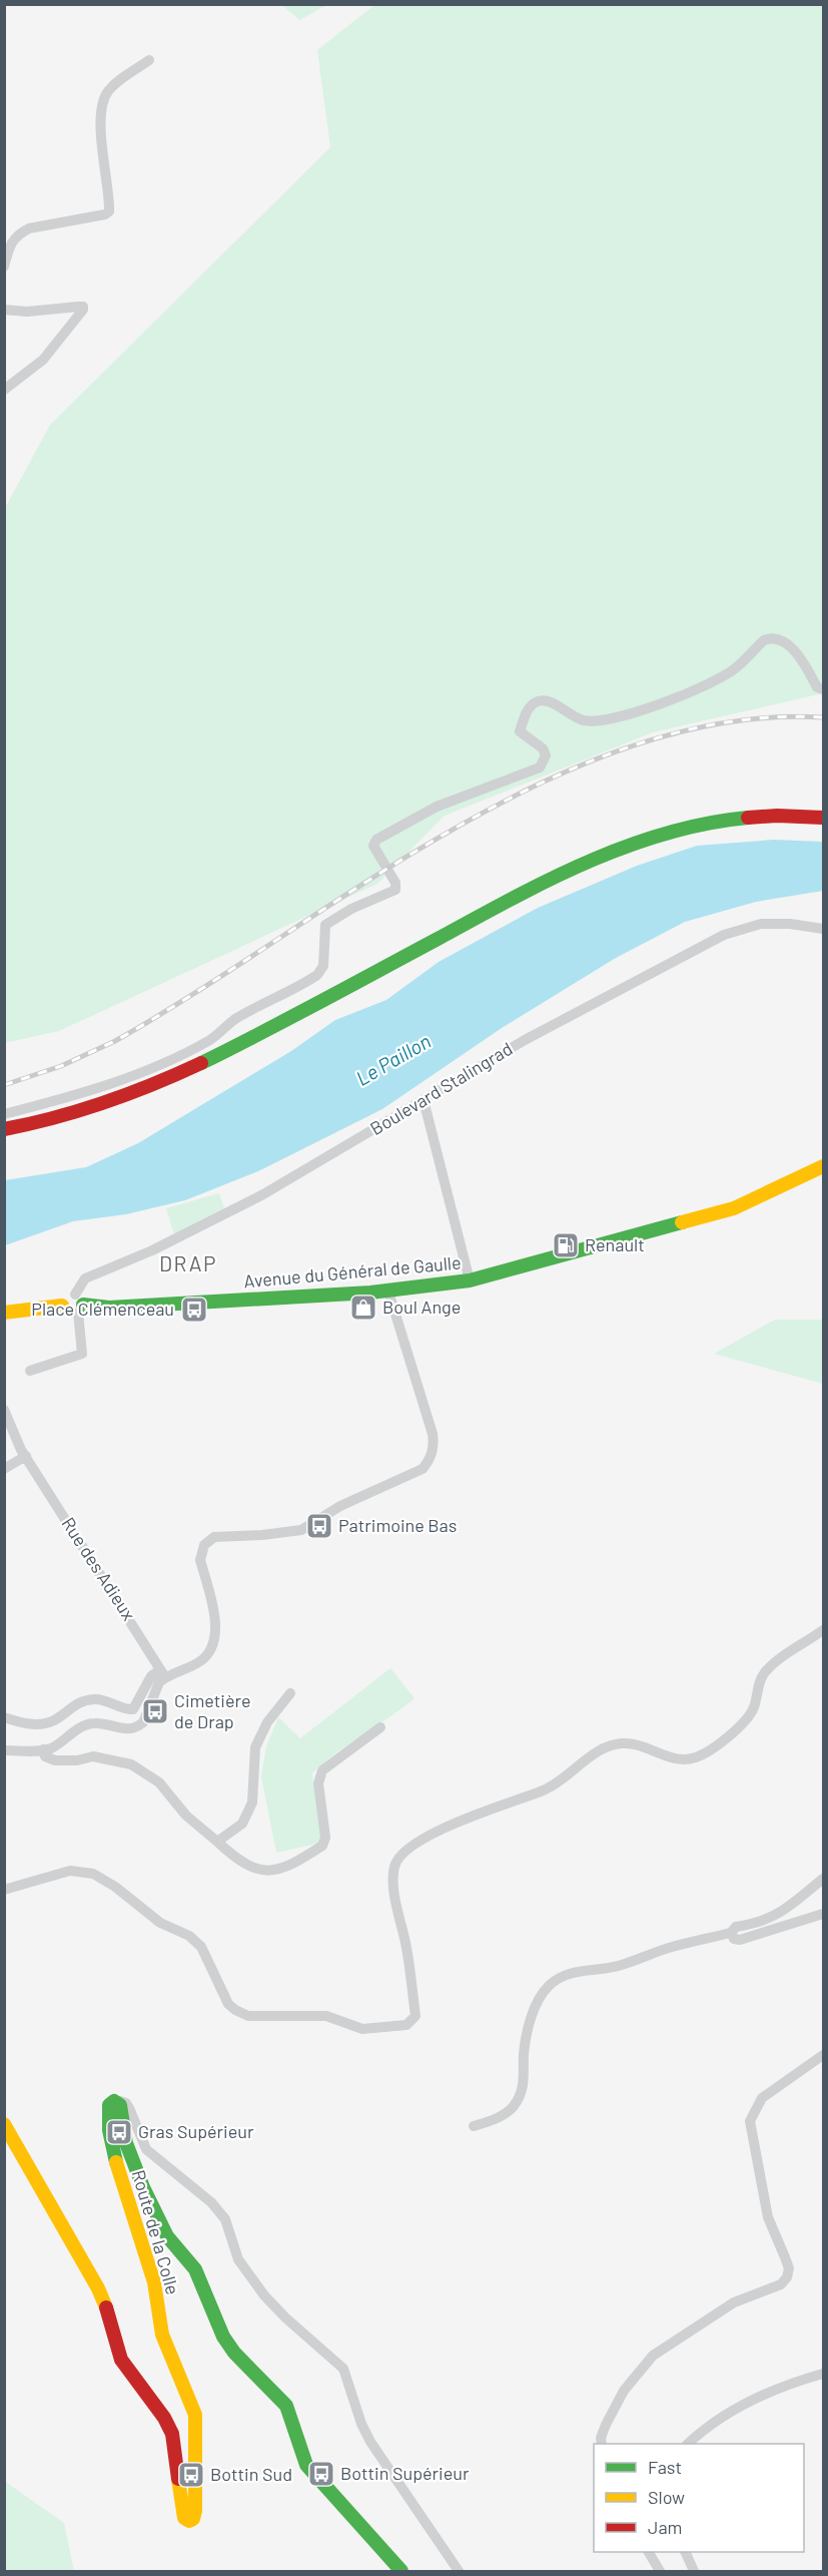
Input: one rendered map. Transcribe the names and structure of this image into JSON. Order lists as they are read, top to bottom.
{
  "streets": {
    "street": [
      "Boulevard Stalingrad",
      "Avenue du Général de Gaulle",
      "Rue des Adieux",
      "Route de la Colle"
    ]
  },
  "crossings": [
    ["Boulevard Stalingrad", "Avenue du Général de Gaulle"]
  ],
  "districts": ["DRAP"],
  "water": ["Le Paillon"],
  "places": {
    "fuel station": ["Renault"],
    "shop": ["Boul Ange"],
    "bus stop": [
      "Place Clémenceau",
      "Patrimoine Bas",
      "Cimetière de Drap",
      "Gras Supérieur",
      "Bottin Supérieur",
      "Bottin Sud"
    ]
  },
  "legend": ["Fast", "Slow", "Jam"]
}
